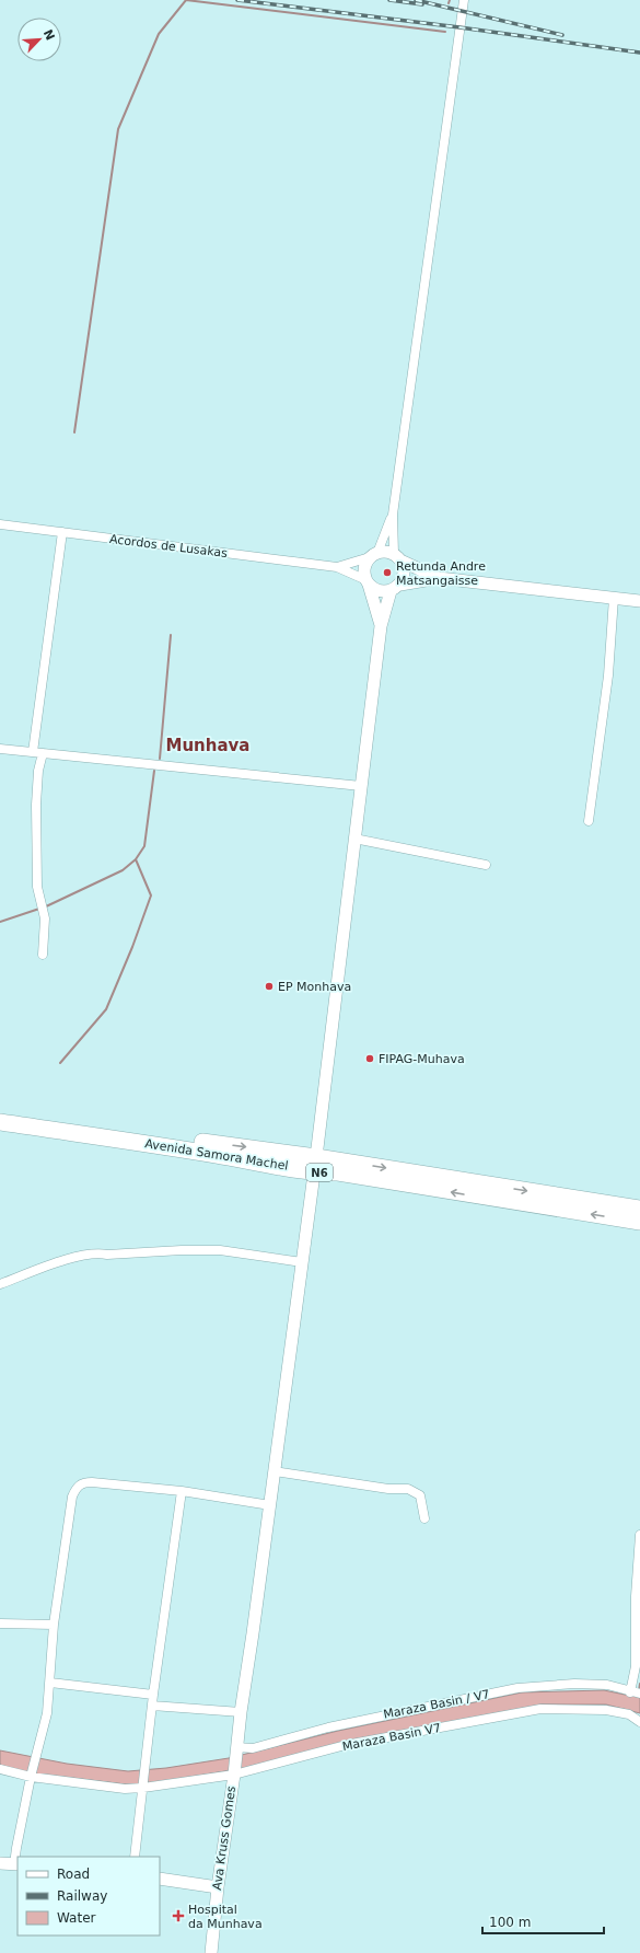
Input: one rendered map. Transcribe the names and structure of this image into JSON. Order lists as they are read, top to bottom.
{
  "streets": {
    "highway": ["Avenida Samora Machel", "N6"],
    "main road": ["Ava Kruss Gomes"],
    "street": ["Acordos de Lusakas", "Maraza Basin / V7", "Maraza Basin V7"]
  },
  "crossings": [
    ["Avenida Samora Machel", "Ava Kruss Gomes"],
    ["Maraza Basin / V7", "Ava Kruss Gomes"],
    ["Maraza Basin V7", "Ava Kruss Gomes"]
  ],
  "districts": ["Munhava"],
  "places": {
    "other": ["Retunda Andre Matsangaisse", "EP Monhava", "FIPAG-Muhava"],
    "health": ["Hospital da Munhava"]
  },
  "legend": ["Road", "Railway", "Water"],
  "scale_bar": "100 m",
  "north": "top right"
}
